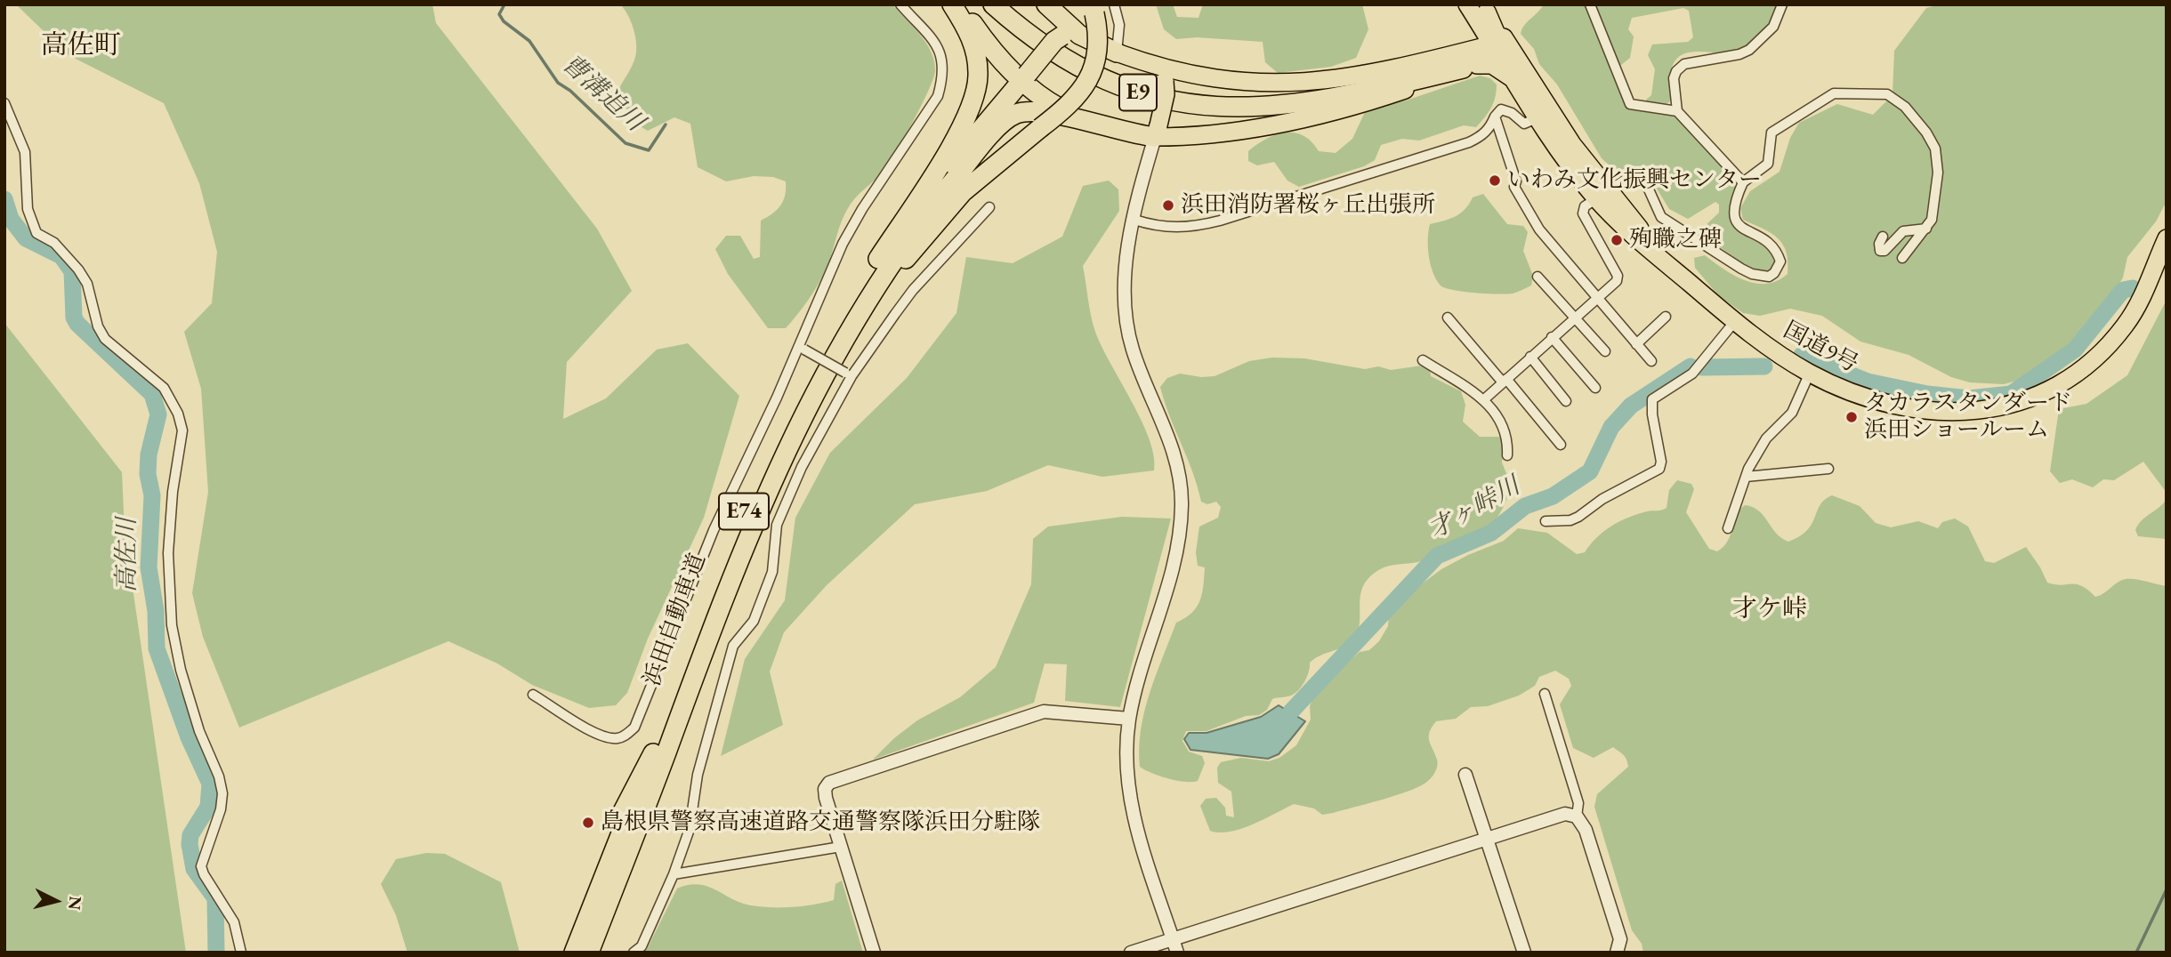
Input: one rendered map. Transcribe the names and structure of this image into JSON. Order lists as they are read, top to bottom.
{
  "streets": {
    "highway": [
      "E9",
      "国道9号",
      "E74",
      "浜田自動車道"
    ]
  },
  "crossings": [
    ["E9", "国道9号"],
    ["E74", "浜田自動車道"]
  ],
  "districts": ["高佐町", "才ケ峠"],
  "water": ["曹溝追川", "才ヶ峠川", "高佐川"],
  "places": [
    "いわみ文化振興センター",
    "浜田消防署桜ヶ丘出張所",
    "殉職之碑",
    "タカラスタンダード 浜田ショールーム",
    "島根県警察高速道路交通警察隊浜田分駐隊"
  ],
  "north": "right"
}
